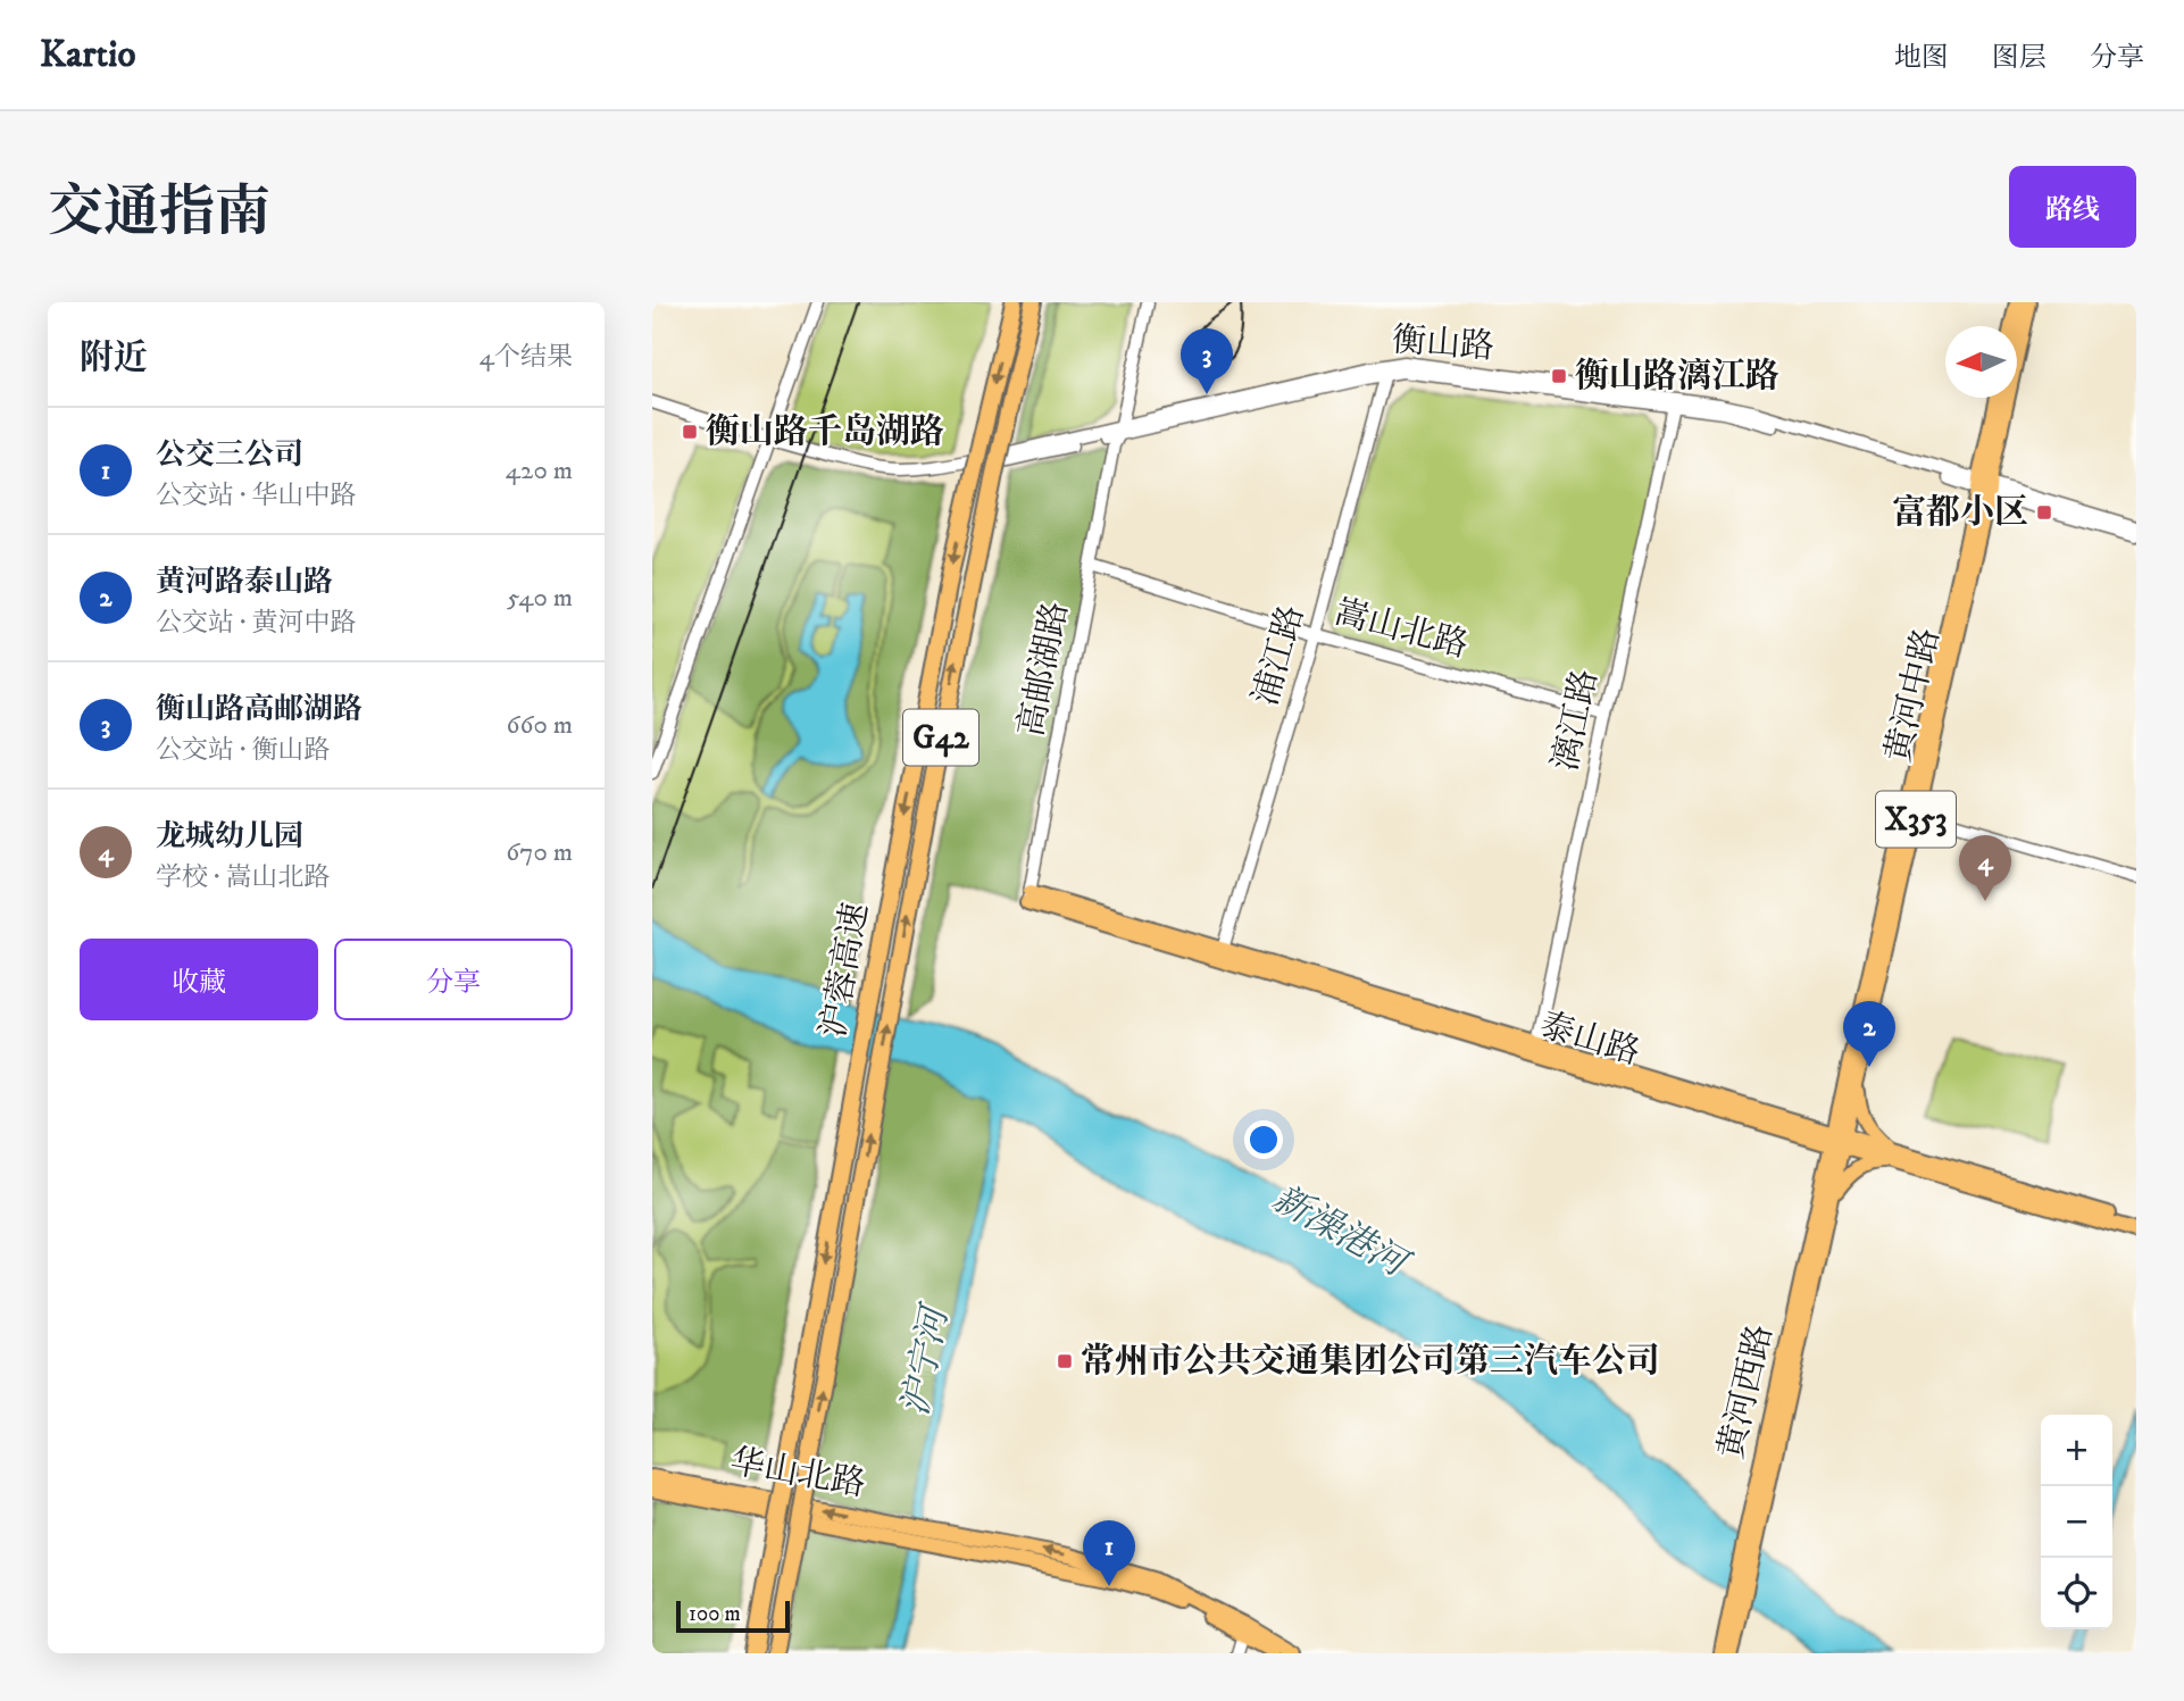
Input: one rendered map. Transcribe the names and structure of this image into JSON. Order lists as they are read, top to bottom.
{
  "streets": {
    "highway": ["G42", "沪蓉高速"],
    "main road": [
      "黄河中路",
      "X353",
      "泰山路",
      "黄河西路",
      "华山北路"
    ],
    "street": [
      "衡山路",
      "嵩山北路",
      "浦江路",
      "高邮湖路",
      "漓江路"
    ]
  },
  "crossings": [
    ["衡山路", "浦江路"],
    ["衡山路", "高邮湖路"],
    ["衡山路", "黄河中路"],
    ["衡山路", "漓江路"],
    ["嵩山北路", "浦江路"],
    ["嵩山北路", "高邮湖路"],
    ["嵩山北路", "漓江路"],
    ["浦江路", "泰山路"],
    ["高邮湖路", "泰山路"],
    ["黄河中路", "泰山路"],
    ["黄河中路", "黄河西路"],
    ["漓江路", "泰山路"],
    ["泰山路", "黄河西路"]
  ],
  "water": ["新澡港河", "沪宁河"],
  "places": {
    "transit": [
      "衡山路漓江路",
      "衡山路千岛湖路",
      "富都小区",
      "常州市公共交通集团公司第三汽车公司"
    ]
  },
  "scale_bar": "100 m",
  "north": "left",
  "page": {
    "header": "Kartio",
    "nav": ["地图", "图层", "分享"],
    "title": "交通指南",
    "buttons": [
      "路线",
      ["收藏", "分享"]
    ],
    "heading": ["附近", "4个结果"],
    "pins": [
      "3",
      "4",
      "2",
      "1"
    ],
    "list": [
      {
        "mark": "1",
        "name": "公交三公司",
        "note": "公交站 · 华山中路",
        "value": "420 m"
      },
      {
        "mark": "2",
        "name": "黄河路泰山路",
        "note": "公交站 · 黄河中路",
        "value": "540 m"
      },
      {
        "mark": "3",
        "name": "衡山路高邮湖路",
        "note": "公交站 · 衡山路",
        "value": "660 m"
      },
      {
        "mark": "4",
        "name": "龙城幼儿园",
        "note": "学校 · 嵩山北路",
        "value": "670 m"
      }
    ],
    "map_buttons": ["+", "−"],
    "scale": "100 m"
  }
}
